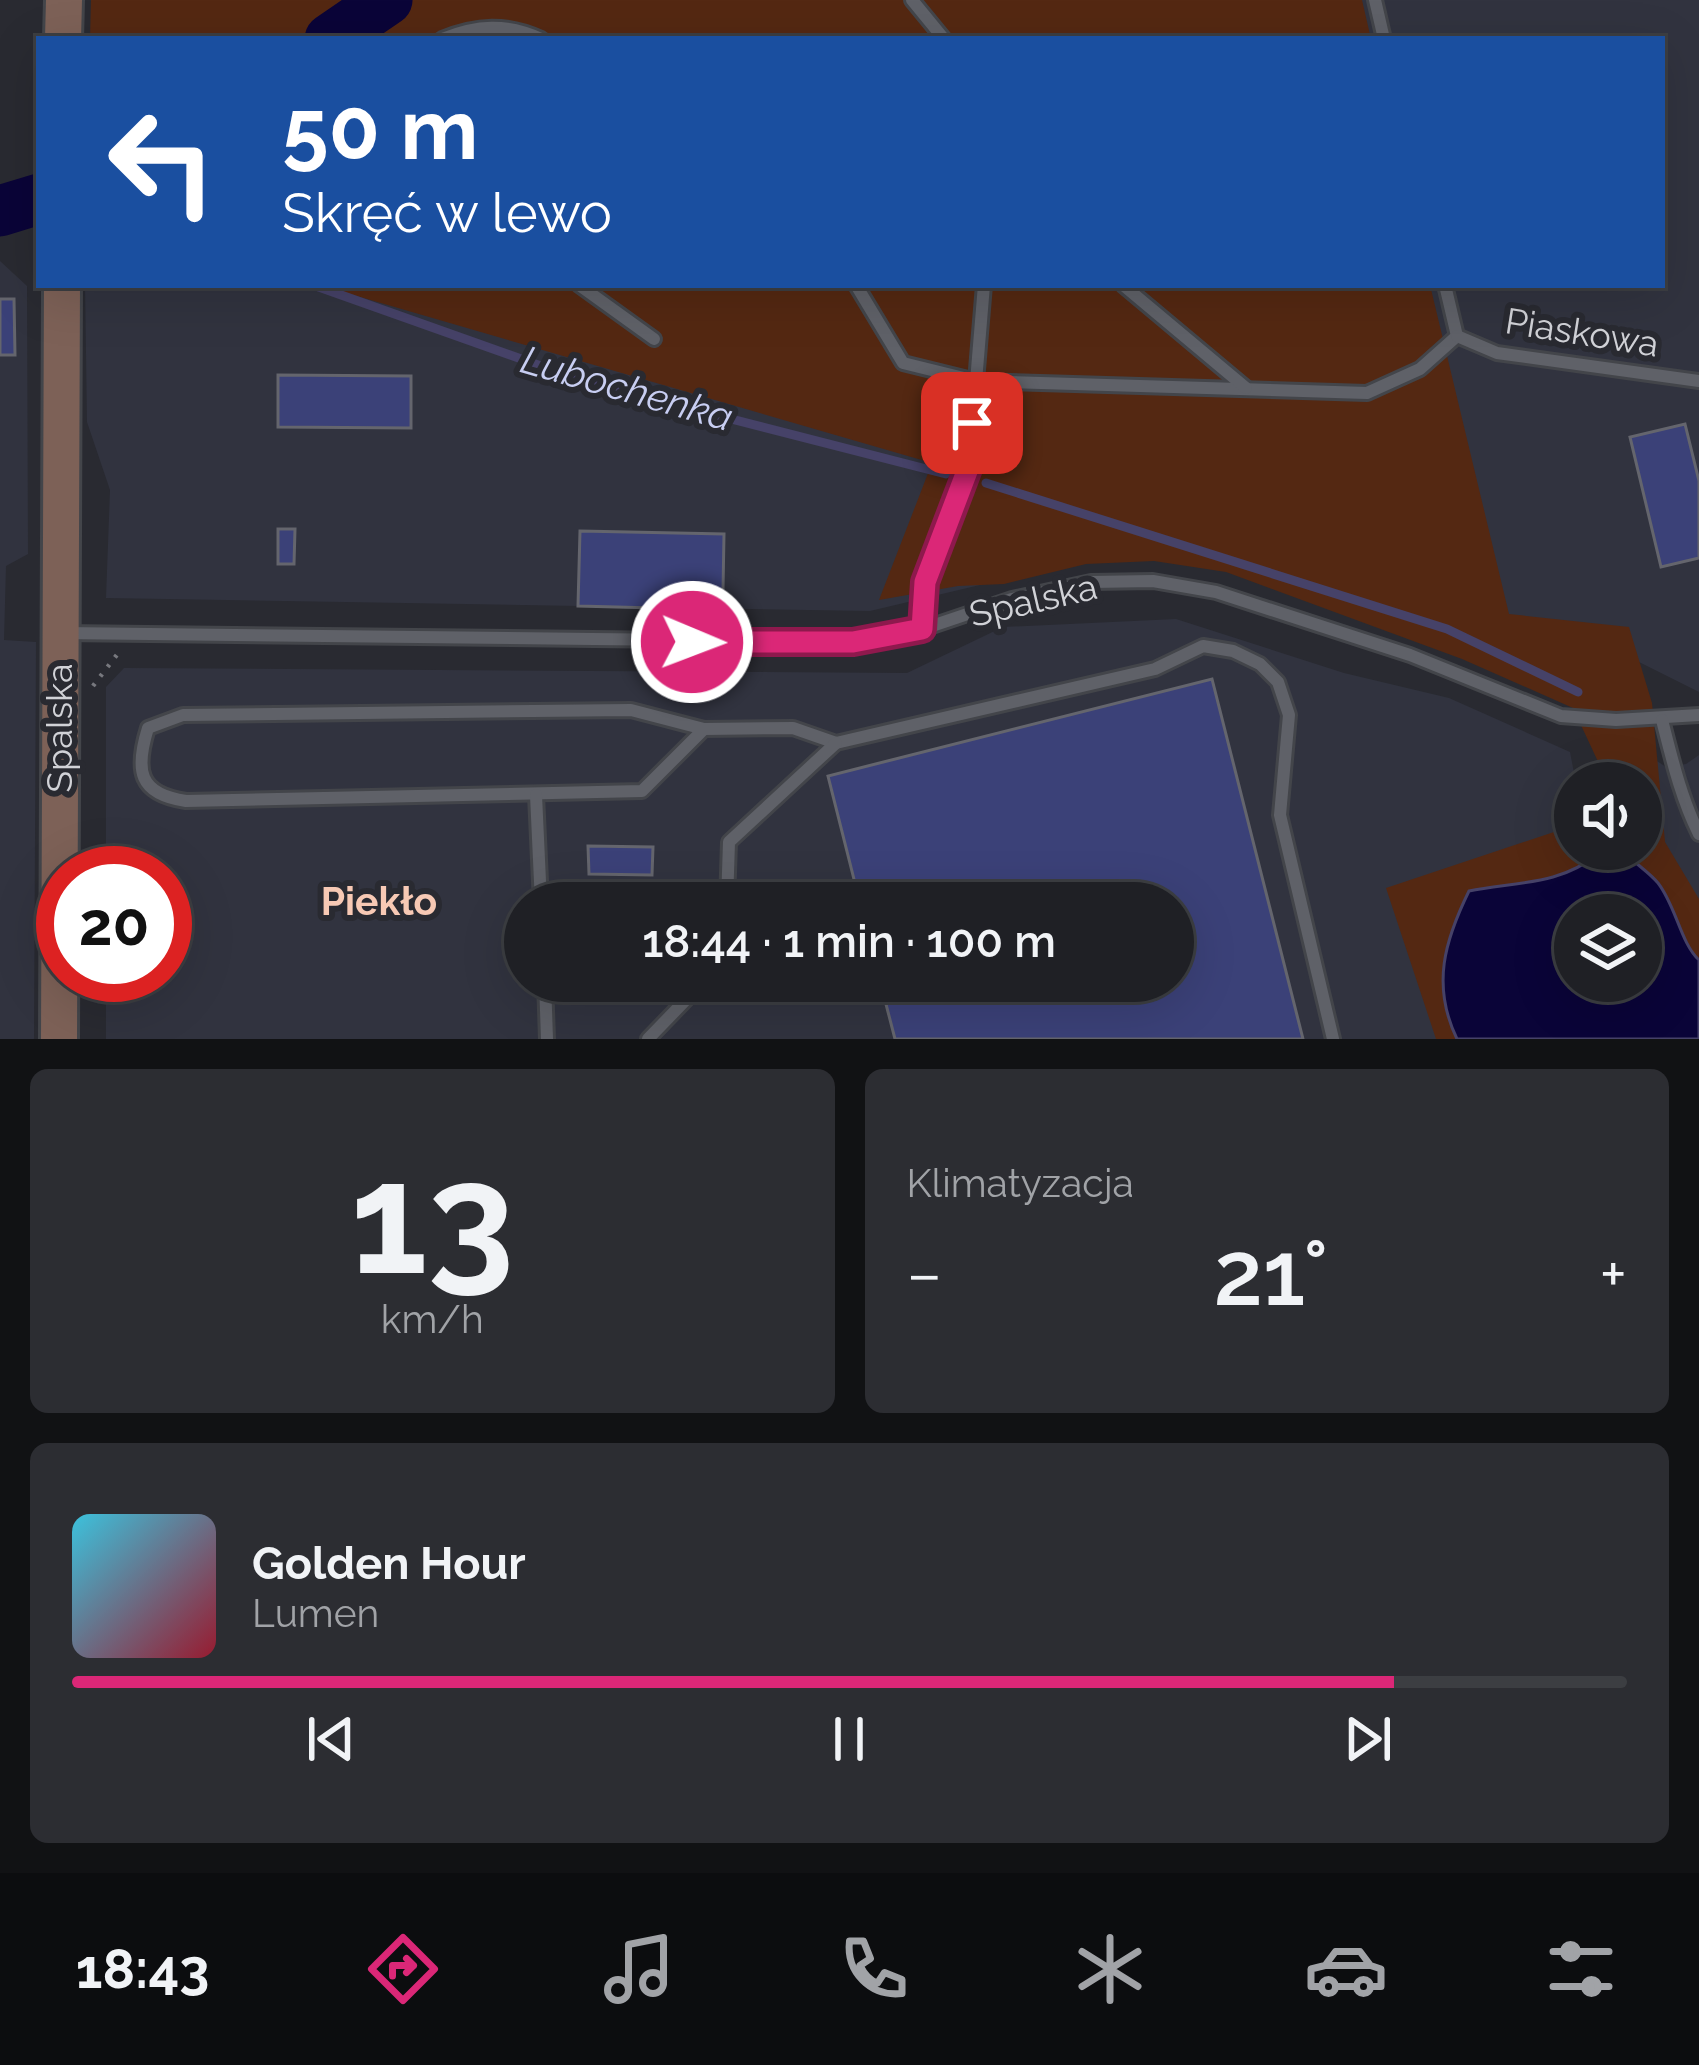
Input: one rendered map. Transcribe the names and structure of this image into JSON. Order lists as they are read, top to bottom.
{
  "streets": {
    "street": ["Spalska"],
    "lane": ["Piaskowa"]
  },
  "districts": ["Piekło"],
  "water": ["Lubochenka"],
  "page": {
    "turn": ["50 m", "Skręć w lewo"],
    "limit": "20",
    "trip": "18:44 · 1 min · 100 m",
    "tile": [
      ["13", "km/h"],
      "Klimatyzacja"
    ],
    "heat": ["−", "21°", "+"],
    "song": ["Golden Hour", "Lumen"],
    "tabs": "18:43"
  }
}
